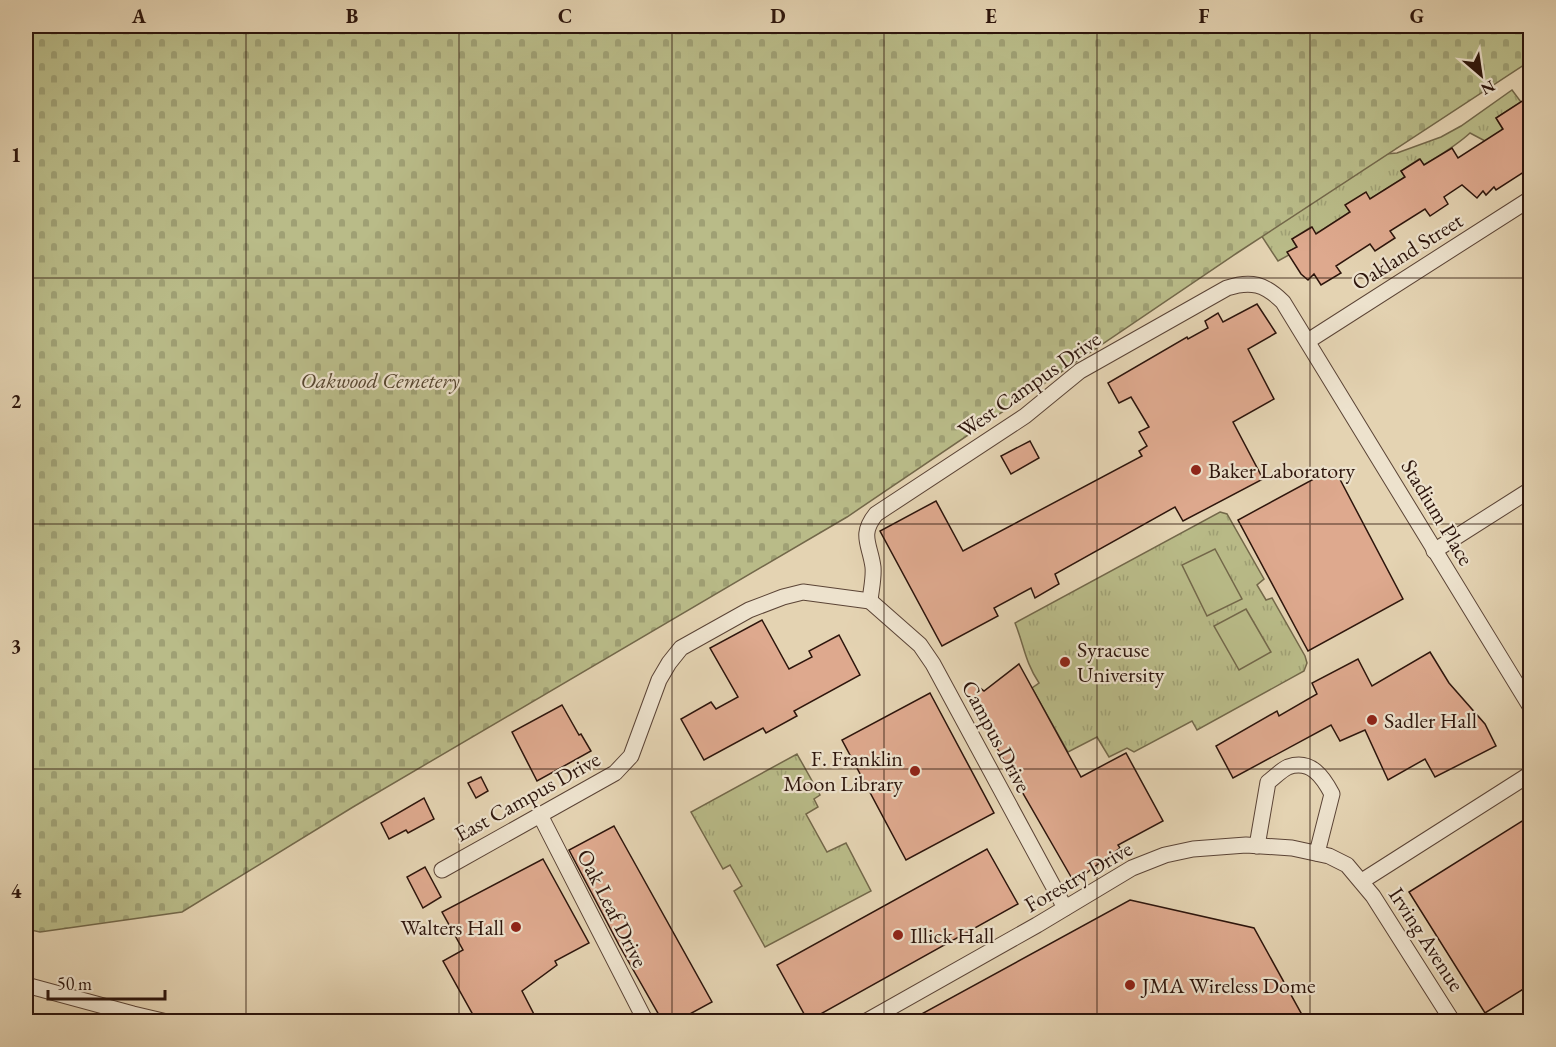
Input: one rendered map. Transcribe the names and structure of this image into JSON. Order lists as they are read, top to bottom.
{
  "streets": {
    "street": [
      "Oakland Street",
      "West Campus Drive",
      "Stadium Place",
      "Campus Drive",
      "East Campus Drive",
      "Forestry Drive",
      "Oak Leaf Drive",
      "Irving Avenue"
    ]
  },
  "crossings": [
    ["Oakland Street", "West Campus Drive"],
    ["Oakland Street", "Stadium Place"],
    ["West Campus Drive", "Stadium Place"],
    ["West Campus Drive", "Campus Drive"],
    ["West Campus Drive", "East Campus Drive"],
    ["Campus Drive", "East Campus Drive"],
    ["Campus Drive", "Forestry Drive"],
    ["East Campus Drive", "Oak Leaf Drive"],
    ["Forestry Drive", "Irving Avenue"]
  ],
  "parks": ["Oakwood Cemetery"],
  "places": [
    "Baker Laboratory",
    "Syracuse University",
    "Sadler Hall",
    "F. Franklin Moon Library",
    "Walters Hall",
    "Illick Hall",
    "JMA Wireless Dome"
  ],
  "scale_bar": "50 m",
  "north": "bottom right",
  "grid": {
    "columns": [
      "A",
      "B",
      "C",
      "D",
      "E",
      "F",
      "G"
    ],
    "rows": [
      "1",
      "2",
      "3",
      "4"
    ]
  }
}
